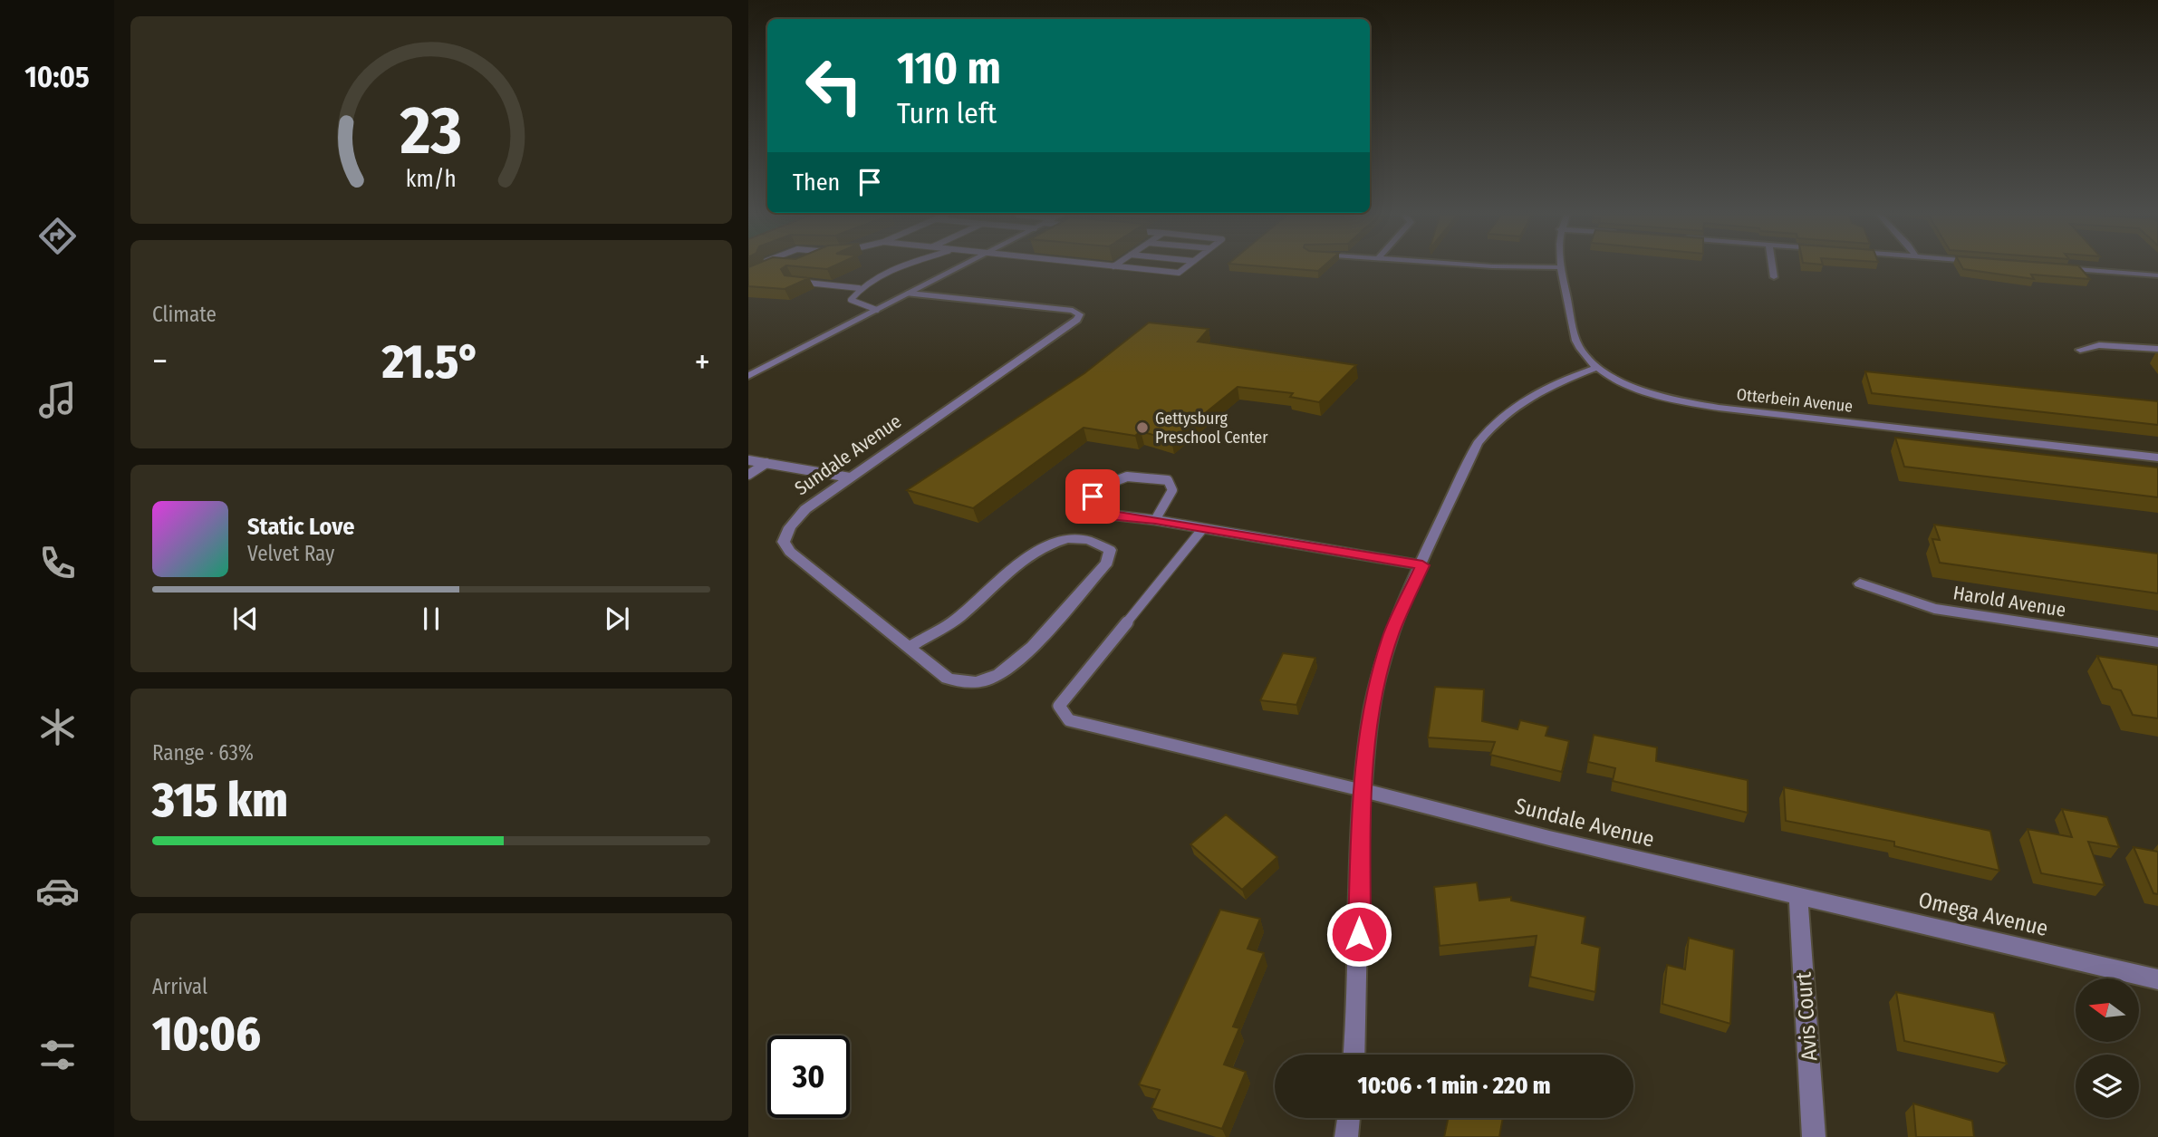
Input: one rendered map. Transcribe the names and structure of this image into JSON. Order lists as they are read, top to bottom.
{
  "streets": {
    "street": [
      "Otterbein Avenue",
      "Sundale Avenue",
      "Harold Avenue",
      "Omega Avenue",
      "Avis Court"
    ]
  },
  "crossings": [
    ["Sundale Avenue", "Omega Avenue"],
    ["Sundale Avenue", "Avis Court"],
    ["Omega Avenue", "Avis Court"]
  ],
  "places": ["Gettysburg Preschool Center"],
  "north": "left",
  "page": {
    "tabs": "10:05",
    "turn": ["110 m", "Turn left"],
    "then": "Then",
    "tile": [
      "Climate",
      ["Range · 63%", "315 km"],
      ["Arrival", "10:06"]
    ],
    "heat": ["−", "21.5°", "+"],
    "song": ["Static Love", "Velvet Ray"],
    "limit": "30",
    "trip": "10:06 · 1 min · 220 m",
    "gauge": ["23", "km/h"]
  }
}
